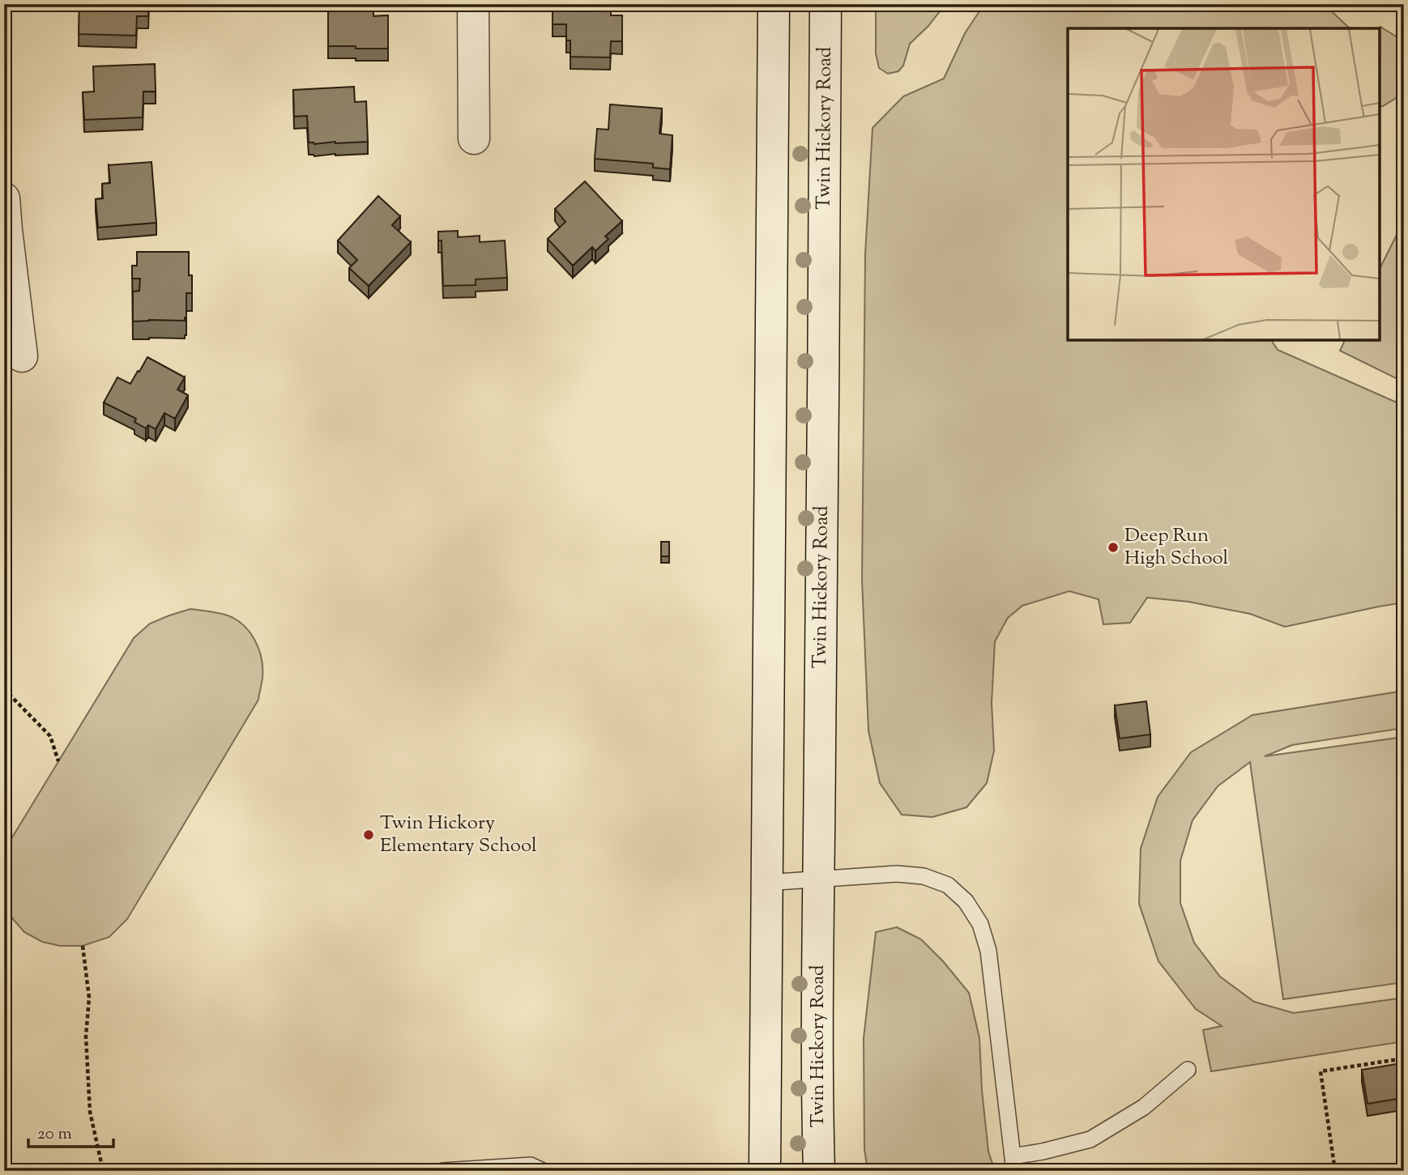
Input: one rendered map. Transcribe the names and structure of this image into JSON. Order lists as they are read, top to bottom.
{
  "streets": {
    "main road": ["Twin Hickory Road"]
  },
  "places": ["Deep Run High School", "Twin Hickory Elementary School"],
  "scale_bar": "20 m"
}
